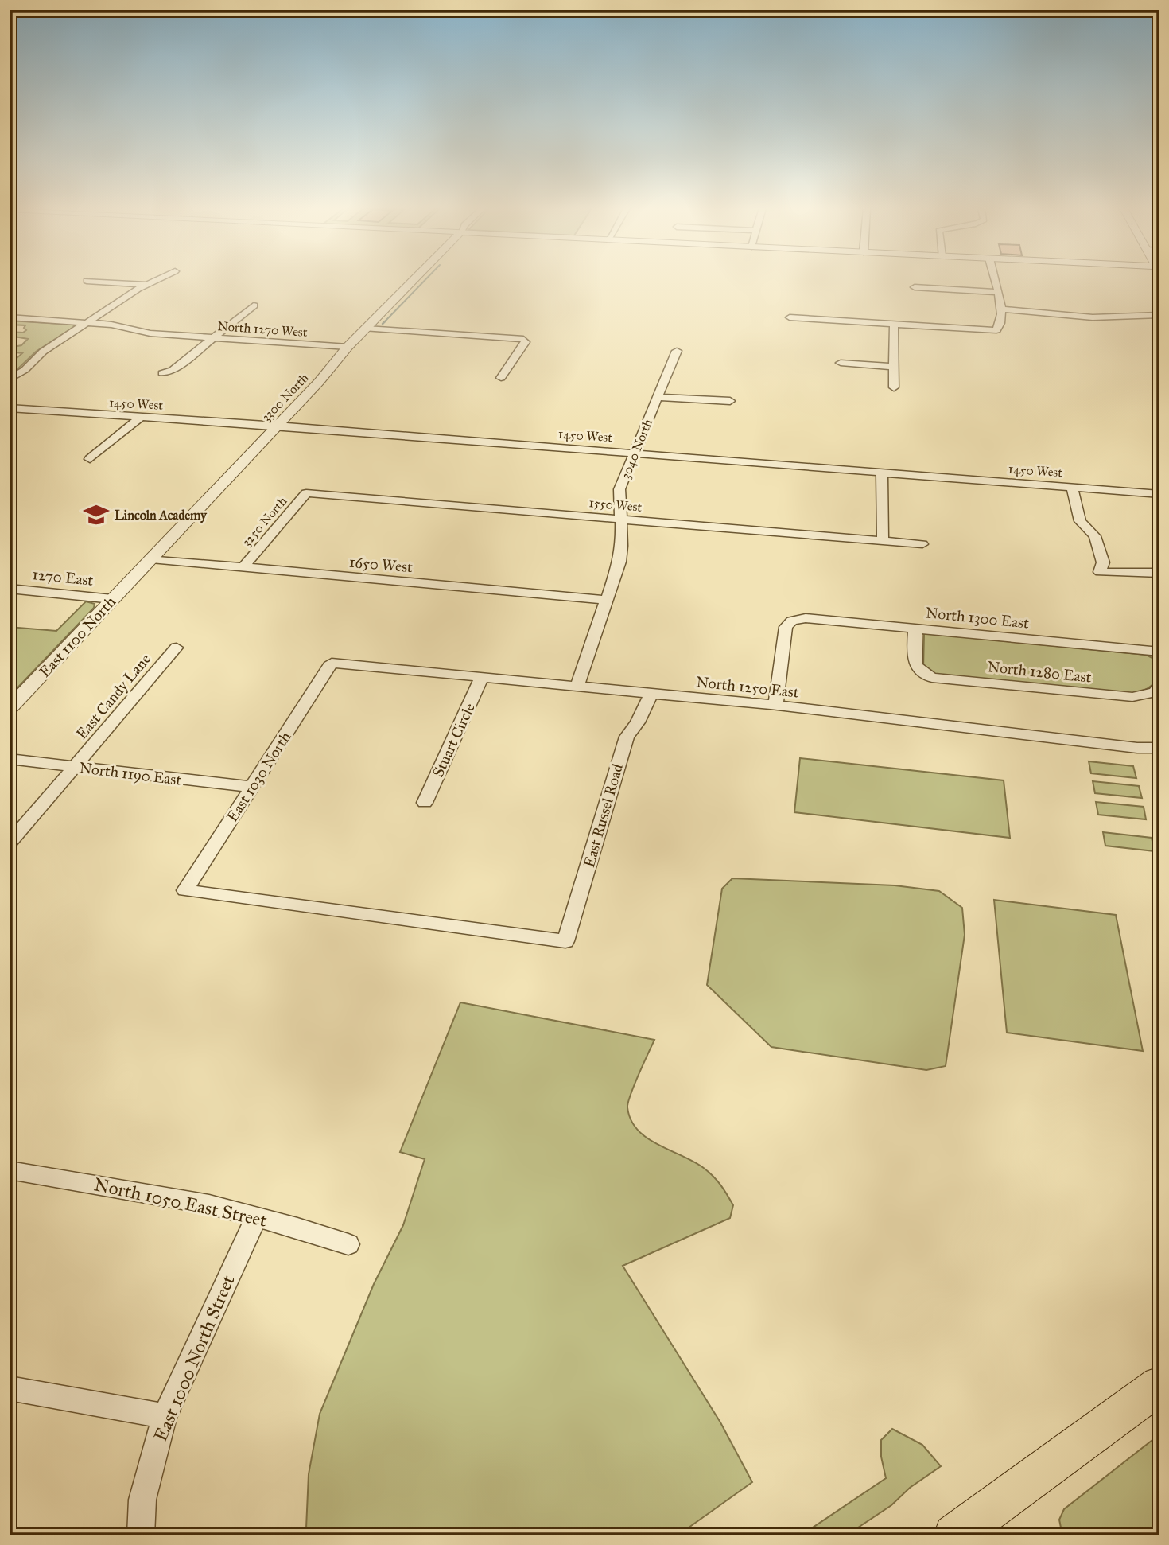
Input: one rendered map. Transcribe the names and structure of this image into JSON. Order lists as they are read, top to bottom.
{
  "streets": {
    "street": [
      "North 1270 West",
      "3300 North",
      "1450 West",
      "3040 North",
      "1550 West",
      "3250 North",
      "1650 West",
      "1270 East",
      "North 1300 East",
      "East 1100 North",
      "North 1280 East",
      "North 1250 East",
      "East Candy Lane",
      "Stuart Circle",
      "North 1190 East",
      "East 1030 North",
      "East Russel Road",
      "North 1050 East Street",
      "East 1000 North Street"
    ]
  },
  "crossings": [
    ["North 1270 West", "3300 North"],
    ["3300 North", "1450 West"],
    ["3300 North", "1650 West"],
    ["3300 North", "East 1100 North"],
    ["1450 West", "3040 North"],
    ["3040 North", "1550 West"],
    ["3040 North", "1650 West"],
    ["1550 West", "3250 North"],
    ["3250 North", "1650 West"],
    ["1650 West", "East 1100 North"],
    ["1270 East", "East 1100 North"],
    ["North 1300 East", "North 1280 East"],
    ["North 1300 East", "North 1250 East"],
    ["North 1250 East", "Stuart Circle"],
    ["North 1250 East", "East 1030 North"],
    ["North 1250 East", "East Russel Road"],
    ["East Candy Lane", "North 1190 East"],
    ["North 1190 East", "East 1030 North"],
    ["East 1030 North", "East Russel Road"],
    ["North 1050 East Street", "East 1000 North Street"]
  ],
  "places": {
    "school or university": ["Lincoln Academy"]
  }
}
